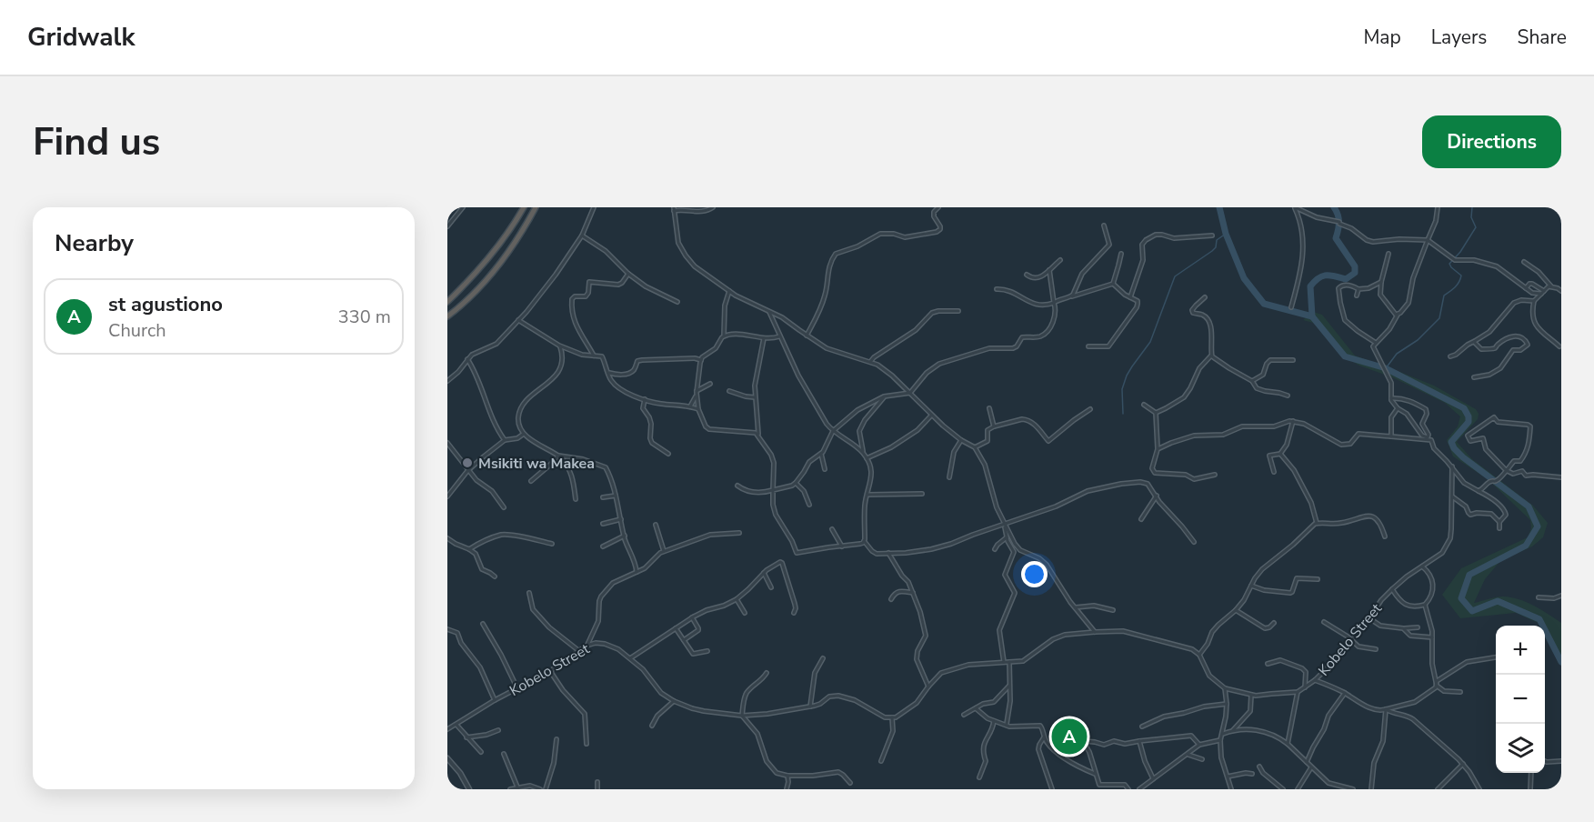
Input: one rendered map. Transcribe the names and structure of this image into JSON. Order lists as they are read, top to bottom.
{
  "streets": {
    "street": ["Kobelo Street"]
  },
  "places": ["Msikiti wa Makea"],
  "page": {
    "header": "Gridwalk",
    "nav": ["Map", "Layers", "Share"],
    "buttons": "Directions",
    "title": "Find us",
    "heading": "Nearby",
    "list": [
      {
        "mark": "A",
        "name": "st agustiono",
        "note": "Church",
        "value": "330 m"
      }
    ],
    "map_buttons": ["+", "−"],
    "pins": "A"
  }
}
